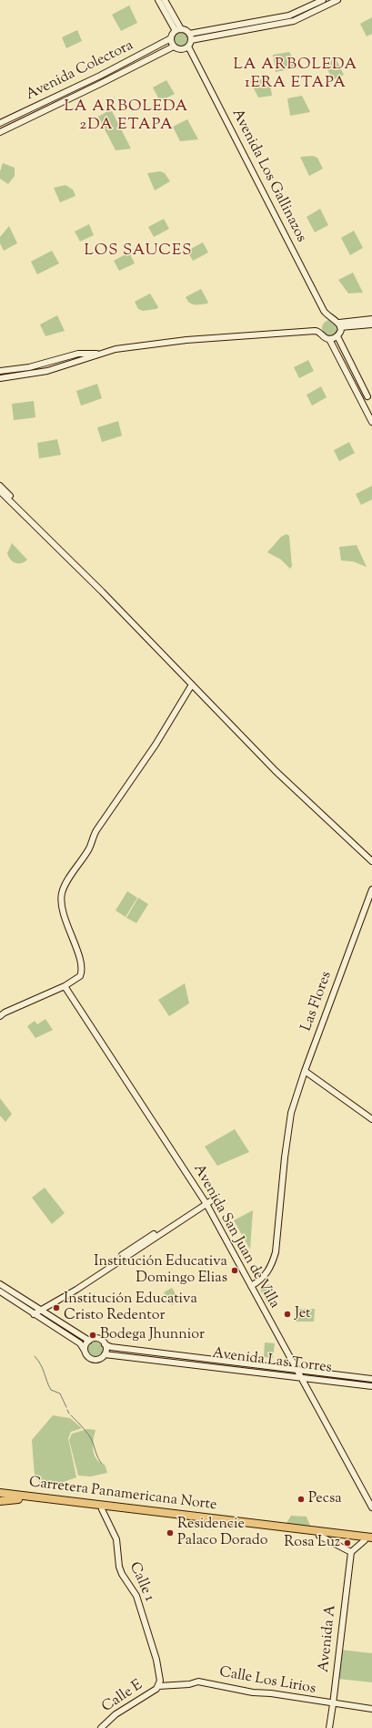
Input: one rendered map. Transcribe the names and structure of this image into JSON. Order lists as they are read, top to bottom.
{
  "streets": {
    "highway": ["Carretera Panamericana Norte"],
    "street": [
      "Avenida Colectora",
      "Avenida Los Gallinazos",
      "Las Flores",
      "Avenida San Juan de Villa",
      "Avenida Las Torres",
      "Calle 1",
      "Avenida A",
      "Calle Los Lirios",
      "Calle E"
    ]
  },
  "crossings": [
    ["Avenida Colectora", "Avenida Los Gallinazos"],
    ["Las Flores", "Avenida San Juan de Villa"],
    ["Avenida San Juan de Villa", "Avenida Las Torres"],
    ["Carretera Panamericana Norte", "Calle 1"],
    ["Calle 1", "Calle Los Lirios"],
    ["Calle 1", "Calle E"],
    ["Avenida A", "Calle Los Lirios"],
    ["Calle Los Lirios", "Calle E"]
  ],
  "districts": ["LA ARBOLEDA 1ERA ETAPA", "LA ARBOLEDA 2DA ETAPA", "LOS SAUCES"],
  "places": [
    "Institución Educativa Domingo Elias",
    "Institución Educativa Cristo Redentor",
    "Jet",
    "Bodega Jhunnior",
    "Pecsa",
    "Residencie Palaco Dorado",
    "Rosa Luz"
  ]
}
